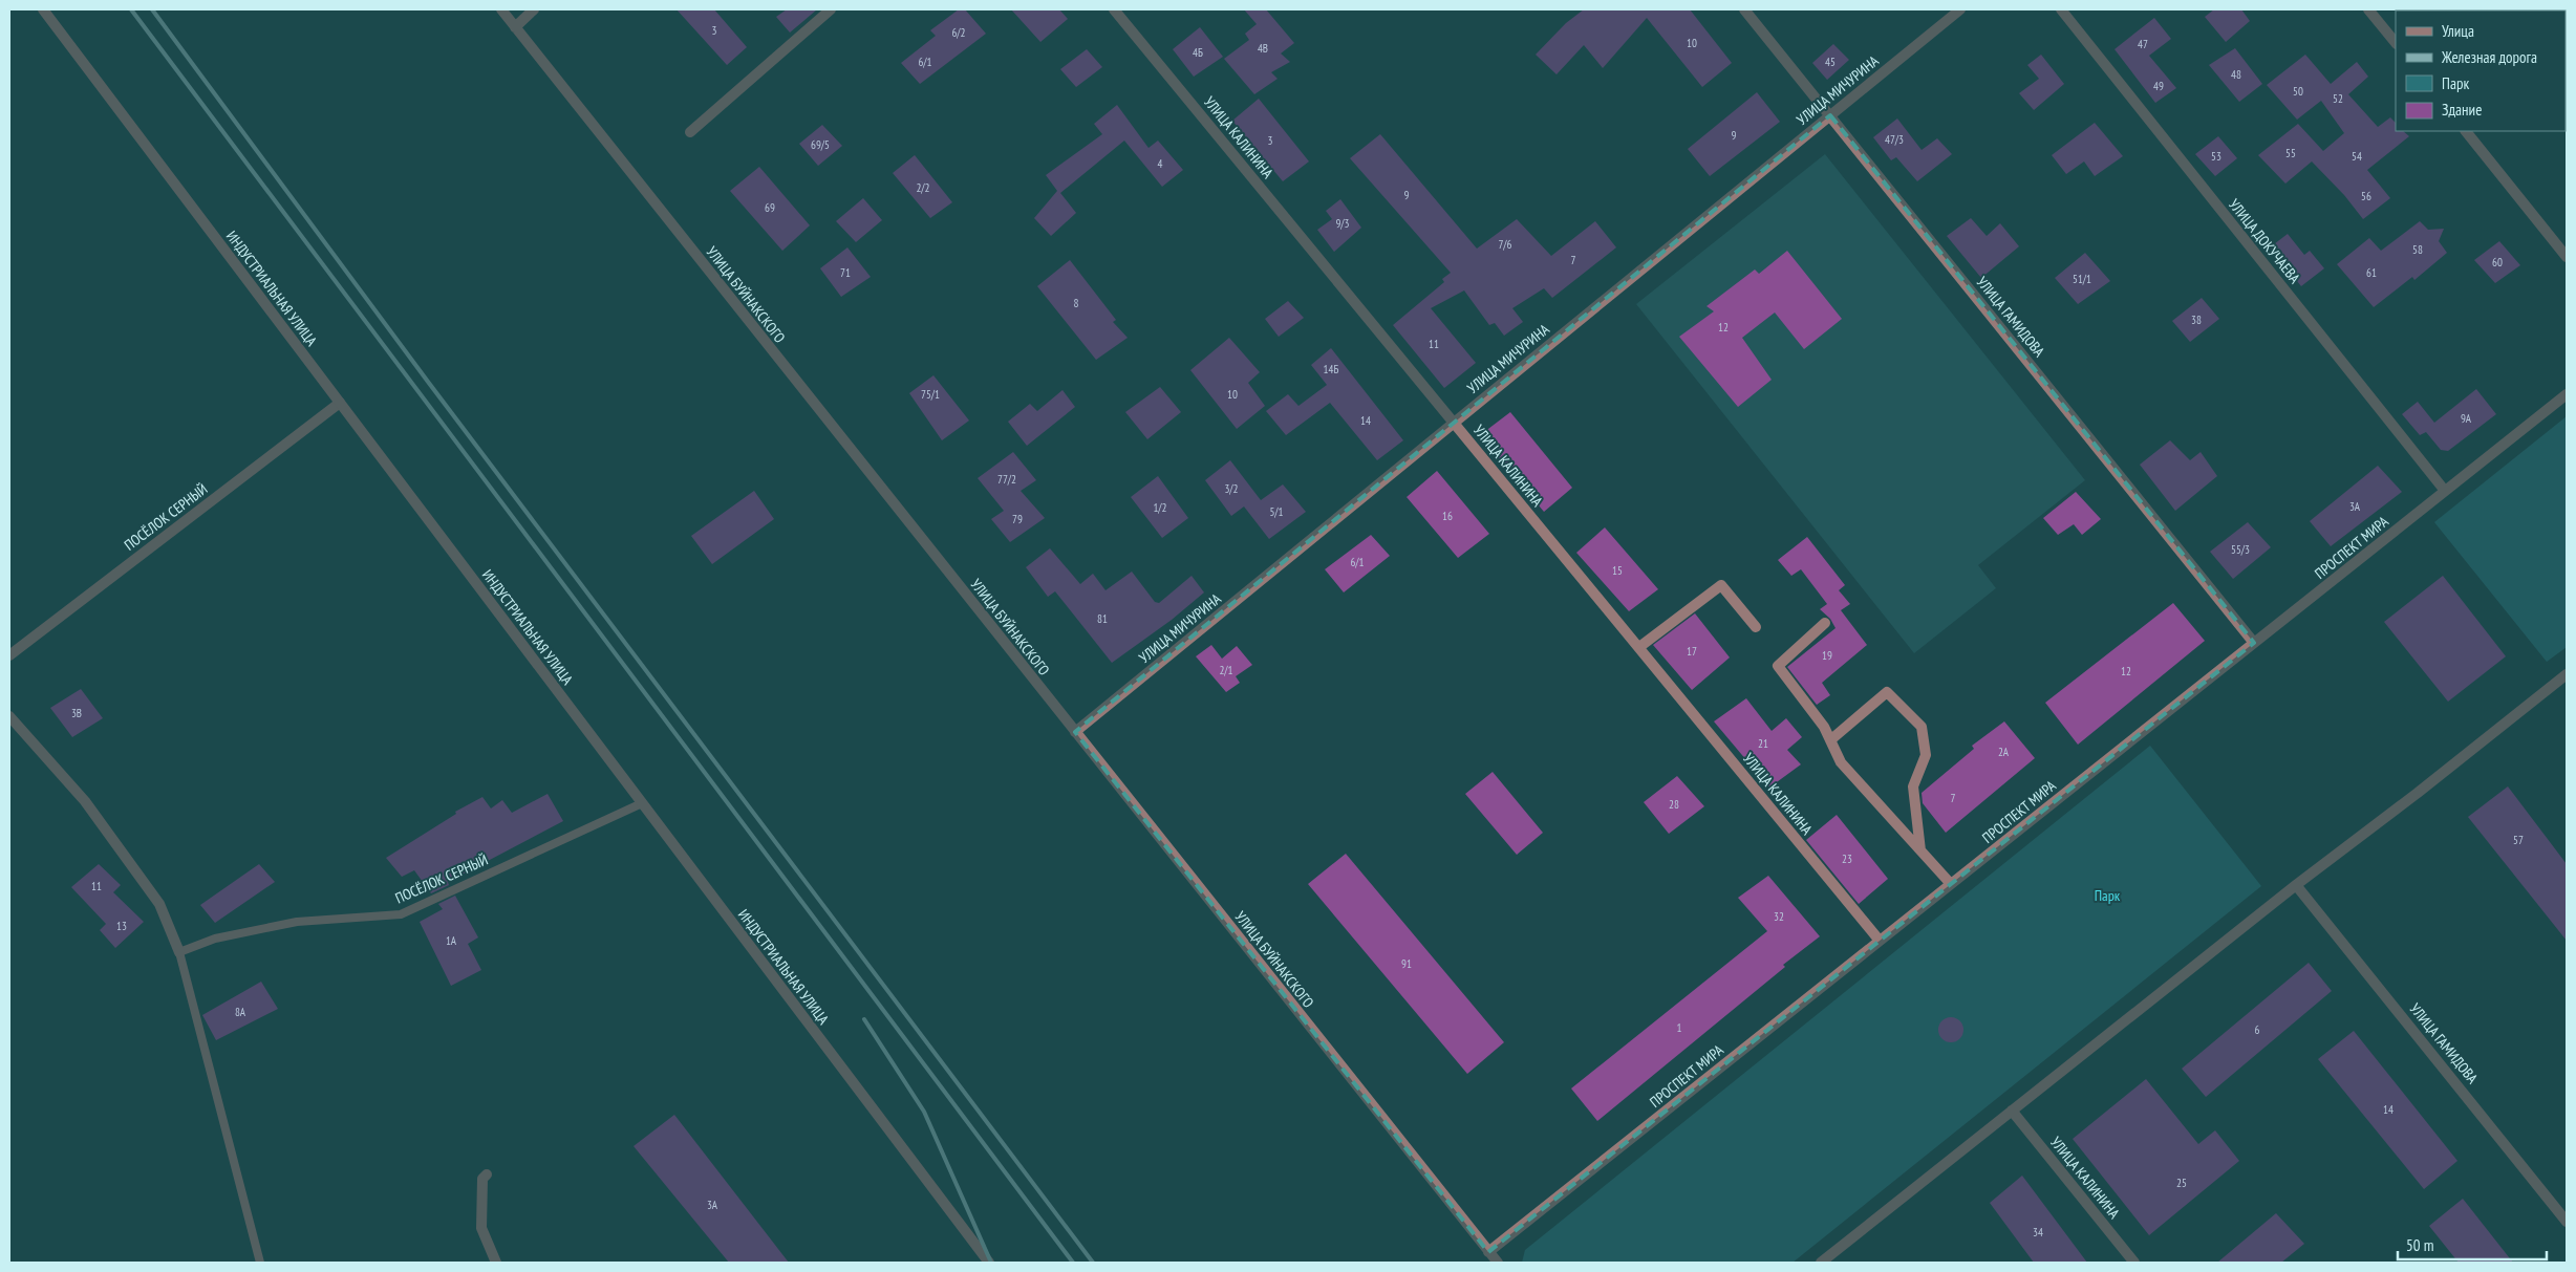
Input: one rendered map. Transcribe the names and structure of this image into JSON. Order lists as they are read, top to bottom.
{
  "streets": {
    "street": [
      "УЛИЦА МИЧУРИНА",
      "УЛИЦА КАЛИНИНА",
      "УЛИЦА ДОКУЧАЕВА",
      "ИНДУСТРИАЛЬНАЯ УЛИЦА",
      "УЛИЦА БУЙНАКСКОГО",
      "УЛИЦА ГАМИДОВА",
      "ПОСЁЛОК СЕРНЫЙ",
      "ПРОСПЕКТ МИРА"
    ]
  },
  "crossings": [
    ["УЛИЦА МИЧУРИНА", "УЛИЦА КАЛИНИНА"],
    ["УЛИЦА МИЧУРИНА", "УЛИЦА БУЙНАКСКОГО"],
    ["УЛИЦА МИЧУРИНА", "УЛИЦА ГАМИДОВА"],
    ["УЛИЦА КАЛИНИНА", "ПРОСПЕКТ МИРА"],
    ["УЛИЦА ДОКУЧАЕВА", "ПРОСПЕКТ МИРА"],
    ["ИНДУСТРИАЛЬНАЯ УЛИЦА", "ПОСЁЛОК СЕРНЫЙ"],
    ["УЛИЦА БУЙНАКСКОГО", "ПРОСПЕКТ МИРА"],
    ["УЛИЦА ГАМИДОВА", "ПРОСПЕКТ МИРА"]
  ],
  "parks": ["Парк"],
  "house_numbers": [
    "3",
    "6/2",
    "10",
    "47",
    "4В",
    "4Б",
    "6/1",
    "45",
    "48",
    "49",
    "50",
    "52",
    "9",
    "47/3",
    "3",
    "69/5",
    "55",
    "53",
    "54",
    "4",
    "2/2",
    "9",
    "56",
    "69",
    "9/3",
    "7/6",
    "58",
    "7",
    "60",
    "71",
    "61",
    "51/1",
    "8",
    "38",
    "12",
    "11",
    "14Б",
    "75/1",
    "10",
    "9А",
    "14",
    "77/2",
    "3/2",
    "3А",
    "1/2",
    "5/1",
    "16",
    "79",
    "55/3",
    "6/1",
    "15",
    "81",
    "17",
    "19",
    "2/1",
    "12",
    "3В",
    "21",
    "2А",
    "7",
    "28",
    "57",
    "23",
    "11",
    "32",
    "13",
    "1А",
    "91",
    "8А",
    "1",
    "6",
    "14",
    "25",
    "3А",
    "34"
  ],
  "legend": [
    "Улица",
    "Железная дорога",
    "Парк",
    "Здание"
  ],
  "scale_bar": "50 m"
}
